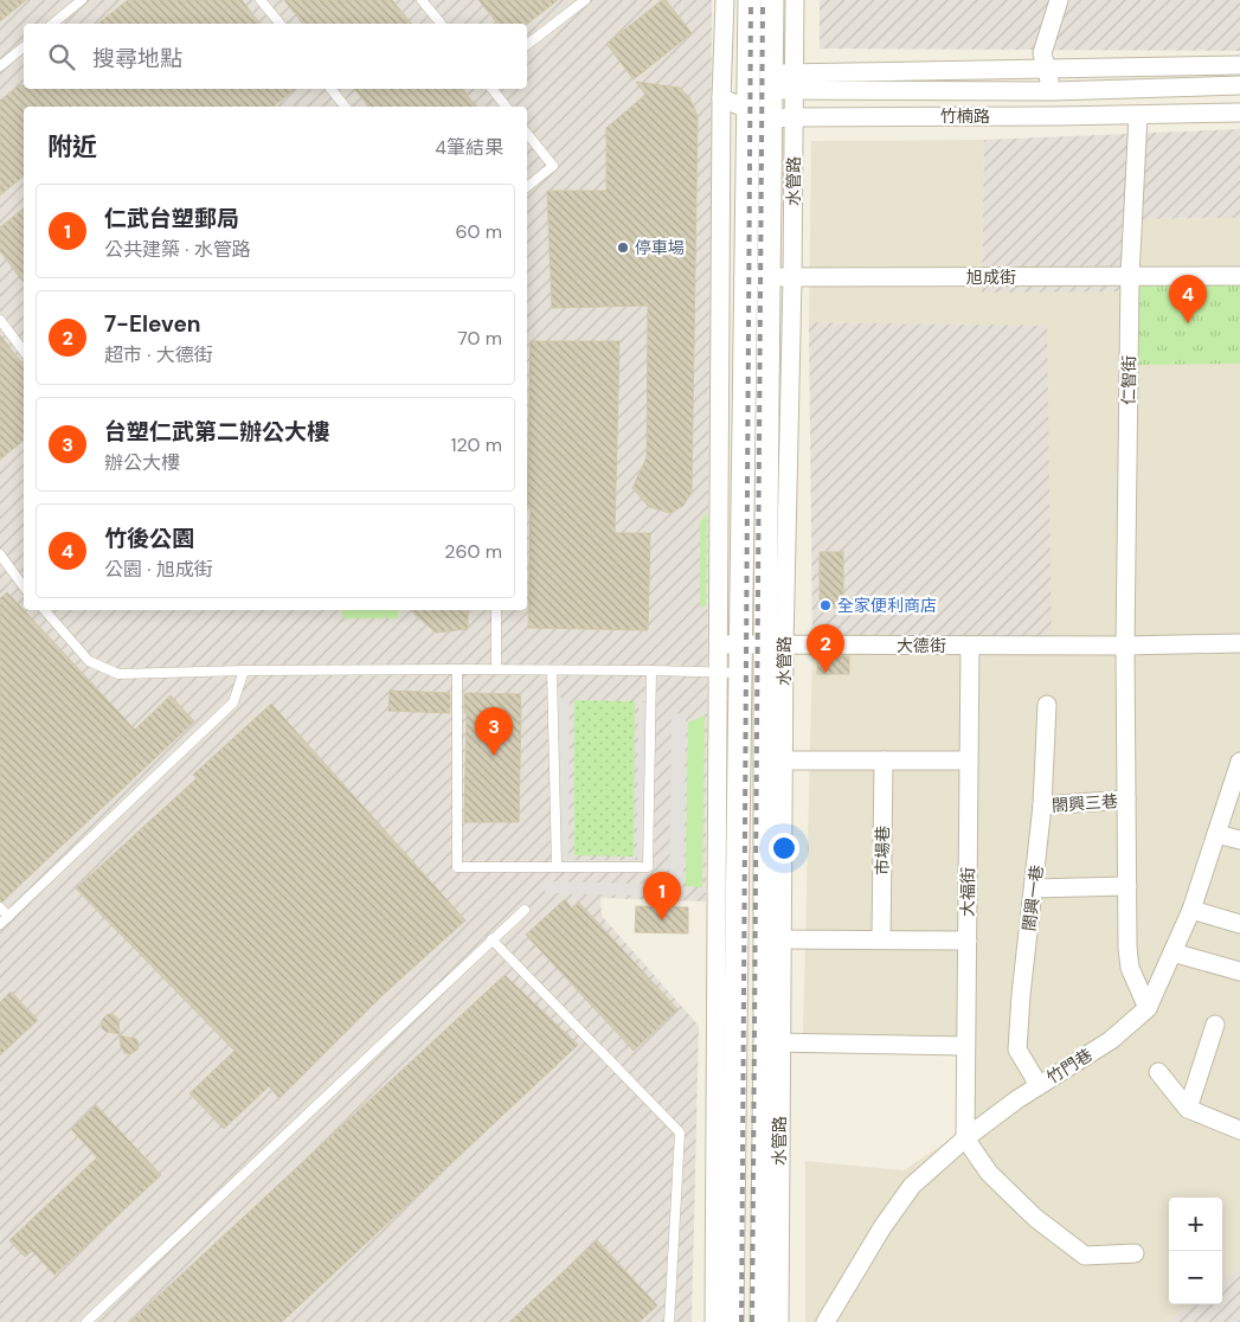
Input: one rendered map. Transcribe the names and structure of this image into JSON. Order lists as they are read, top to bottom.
{
  "streets": {
    "street": [
      "竹楠路",
      "水管路",
      "旭成街",
      "仁智街",
      "大德街",
      "閤興三巷",
      "市場巷",
      "大福街",
      "閤興一巷",
      "竹門巷"
    ]
  },
  "crossings": [
    ["竹楠路", "水管路"],
    ["竹楠路", "仁智街"],
    ["水管路", "旭成街"],
    ["水管路", "大德街"],
    ["旭成街", "仁智街"],
    ["仁智街", "大德街"],
    ["大德街", "大福街"],
    ["閤興三巷", "閤興一巷"],
    ["大福街", "竹門巷"],
    ["閤興一巷", "竹門巷"]
  ],
  "places": ["停車場", "全家便利商店"],
  "page": {
    "search": "搜尋地點",
    "heading": ["附近", "4筆結果"],
    "list": [
      {
        "mark": "1",
        "name": "仁武台塑郵局",
        "note": "公共建築 · 水管路",
        "value": "60 m"
      },
      {
        "mark": "2",
        "name": "7-Eleven",
        "note": "超市 · 大德街",
        "value": "70 m"
      },
      {
        "mark": "3",
        "name": "台塑仁武第二辦公大樓",
        "note": "辦公大樓",
        "value": "120 m"
      },
      {
        "mark": "4",
        "name": "竹後公園",
        "note": "公園 · 旭成街",
        "value": "260 m"
      }
    ],
    "pins": [
      "4",
      "2",
      "3",
      "1"
    ],
    "map_buttons": ["+", "−"]
  }
}
